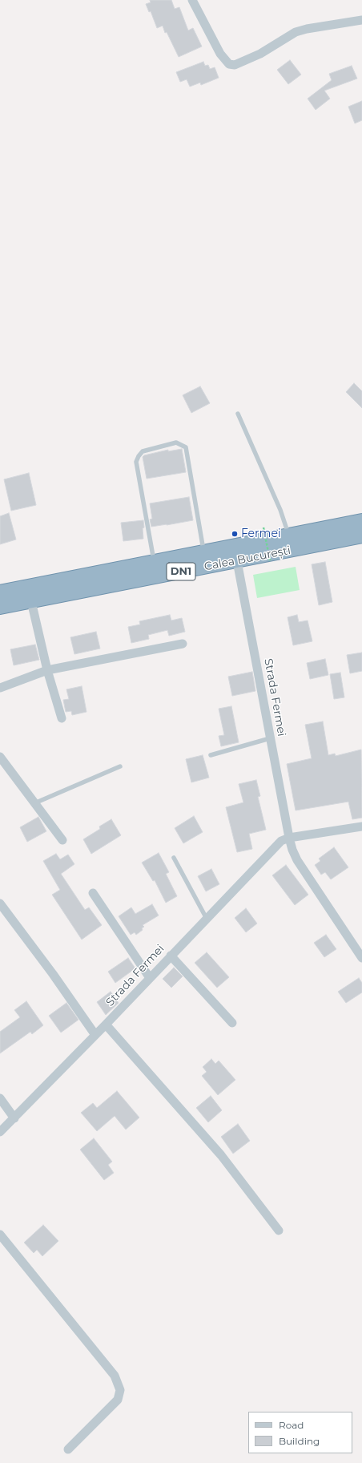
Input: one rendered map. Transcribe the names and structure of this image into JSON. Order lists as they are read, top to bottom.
{
  "streets": {
    "highway": ["Calea București", "DN1"],
    "street": ["Strada Fermei"]
  },
  "crossings": [
    ["Calea București", "Strada Fermei"]
  ],
  "places": ["Fermei"],
  "legend": ["Road", "Building"]
}
